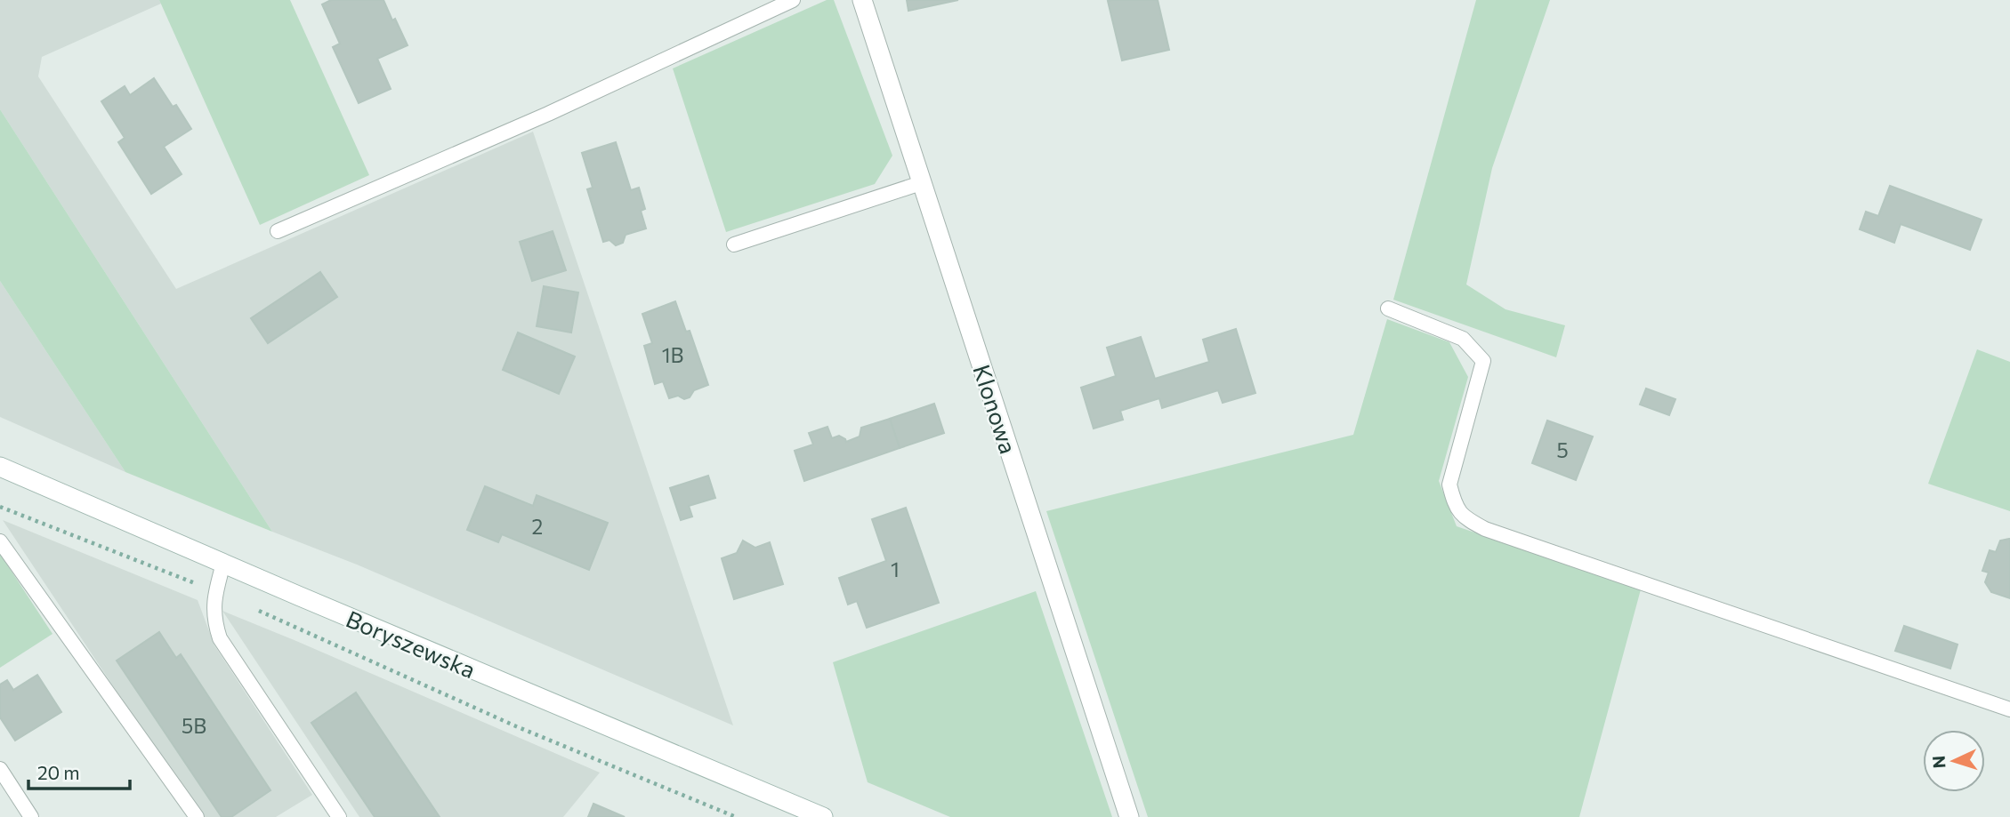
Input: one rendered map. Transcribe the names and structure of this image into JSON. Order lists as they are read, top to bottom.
{
  "streets": {
    "main road": ["Klonowa", "Boryszewska"]
  },
  "house_numbers": [
    "1B",
    "5",
    "2",
    "1",
    "5B"
  ],
  "scale_bar": "20 m",
  "north": "left"
}
